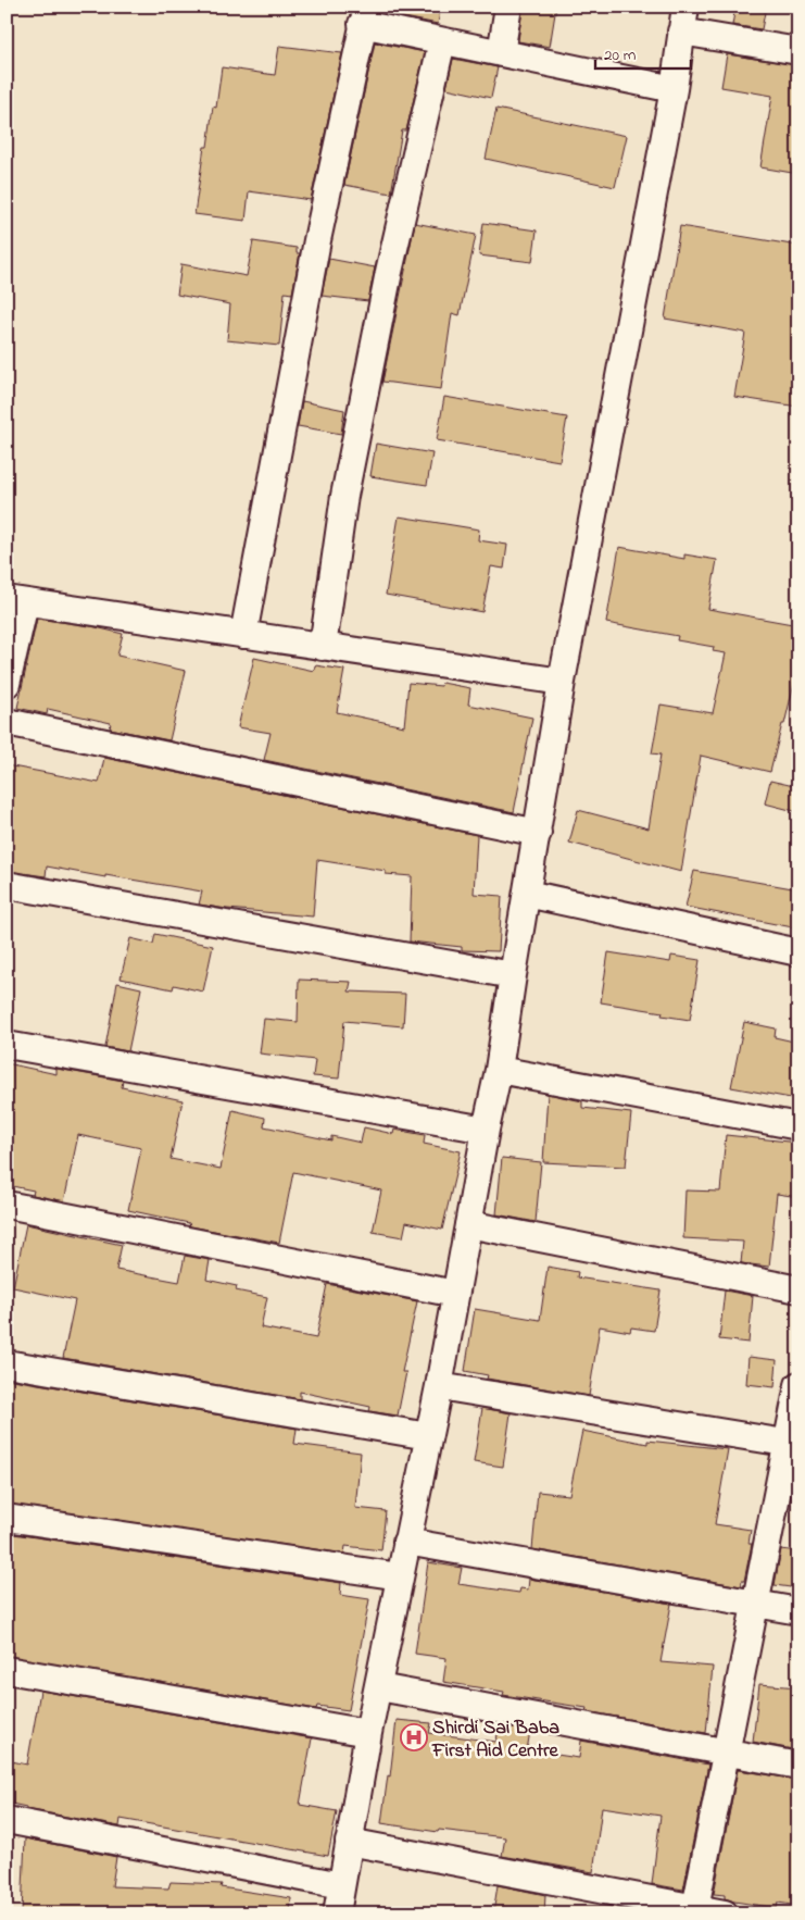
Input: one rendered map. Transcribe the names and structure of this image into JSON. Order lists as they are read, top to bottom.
{
  "places": {
    "hospital": ["Shirdi Sai Baba First Aid Centre"]
  },
  "scale_bar": "20 m"
}
